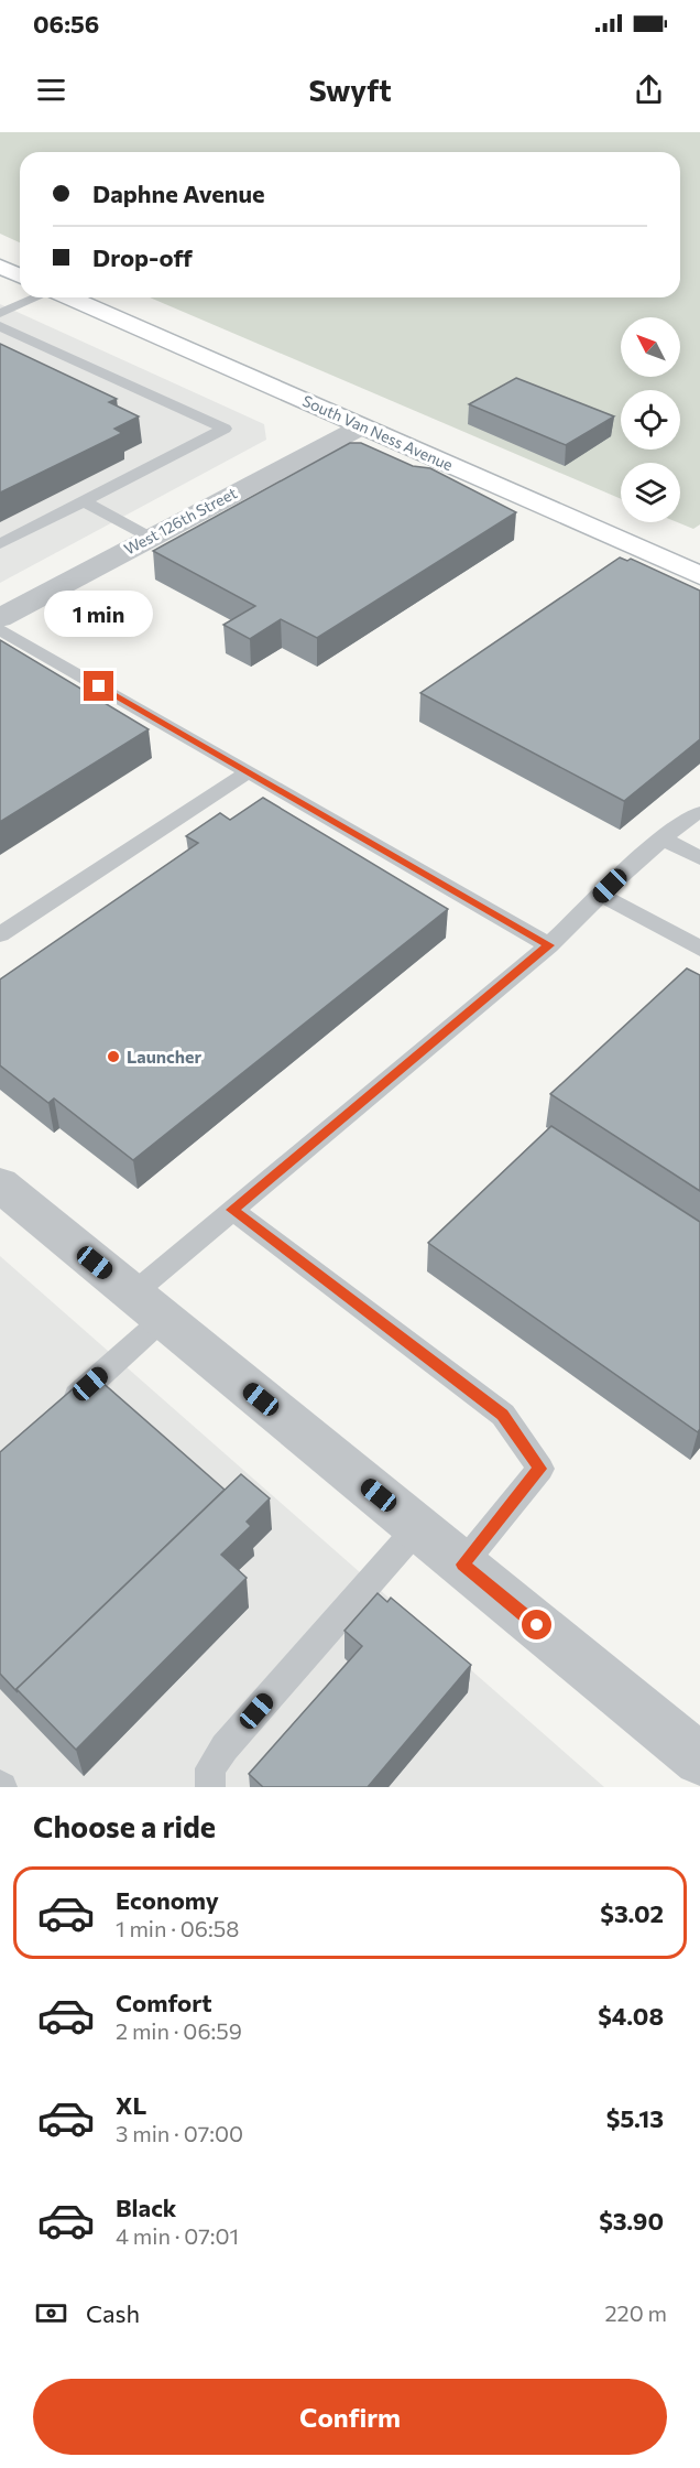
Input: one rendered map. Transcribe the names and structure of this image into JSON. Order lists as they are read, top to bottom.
{
  "streets": {
    "main road": ["South Van Ness Avenue"],
    "street": ["West 126th Street"]
  },
  "crossings": [
    ["South Van Ness Avenue", "West 126th Street"]
  ],
  "places": ["Launcher"],
  "north": "top left",
  "page": {
    "status": "06:56",
    "header": "Swyft",
    "banner": ["Daphne Avenue", "Drop-off"],
    "bubble": "1 min",
    "heading": "Choose a ride",
    "list": [
      {
        "name": "Economy",
        "note": "1 min · 06:58",
        "value": "$3.02"
      },
      {
        "name": "Comfort",
        "note": "2 min · 06:59",
        "value": "$4.08"
      },
      {
        "name": "XL",
        "note": "3 min · 07:00",
        "value": "$5.13"
      },
      {
        "name": "Black",
        "note": "4 min · 07:01",
        "value": "$3.90"
      }
    ],
    "pay": ["Cash", "220 m"],
    "buttons": "Confirm"
  }
}
